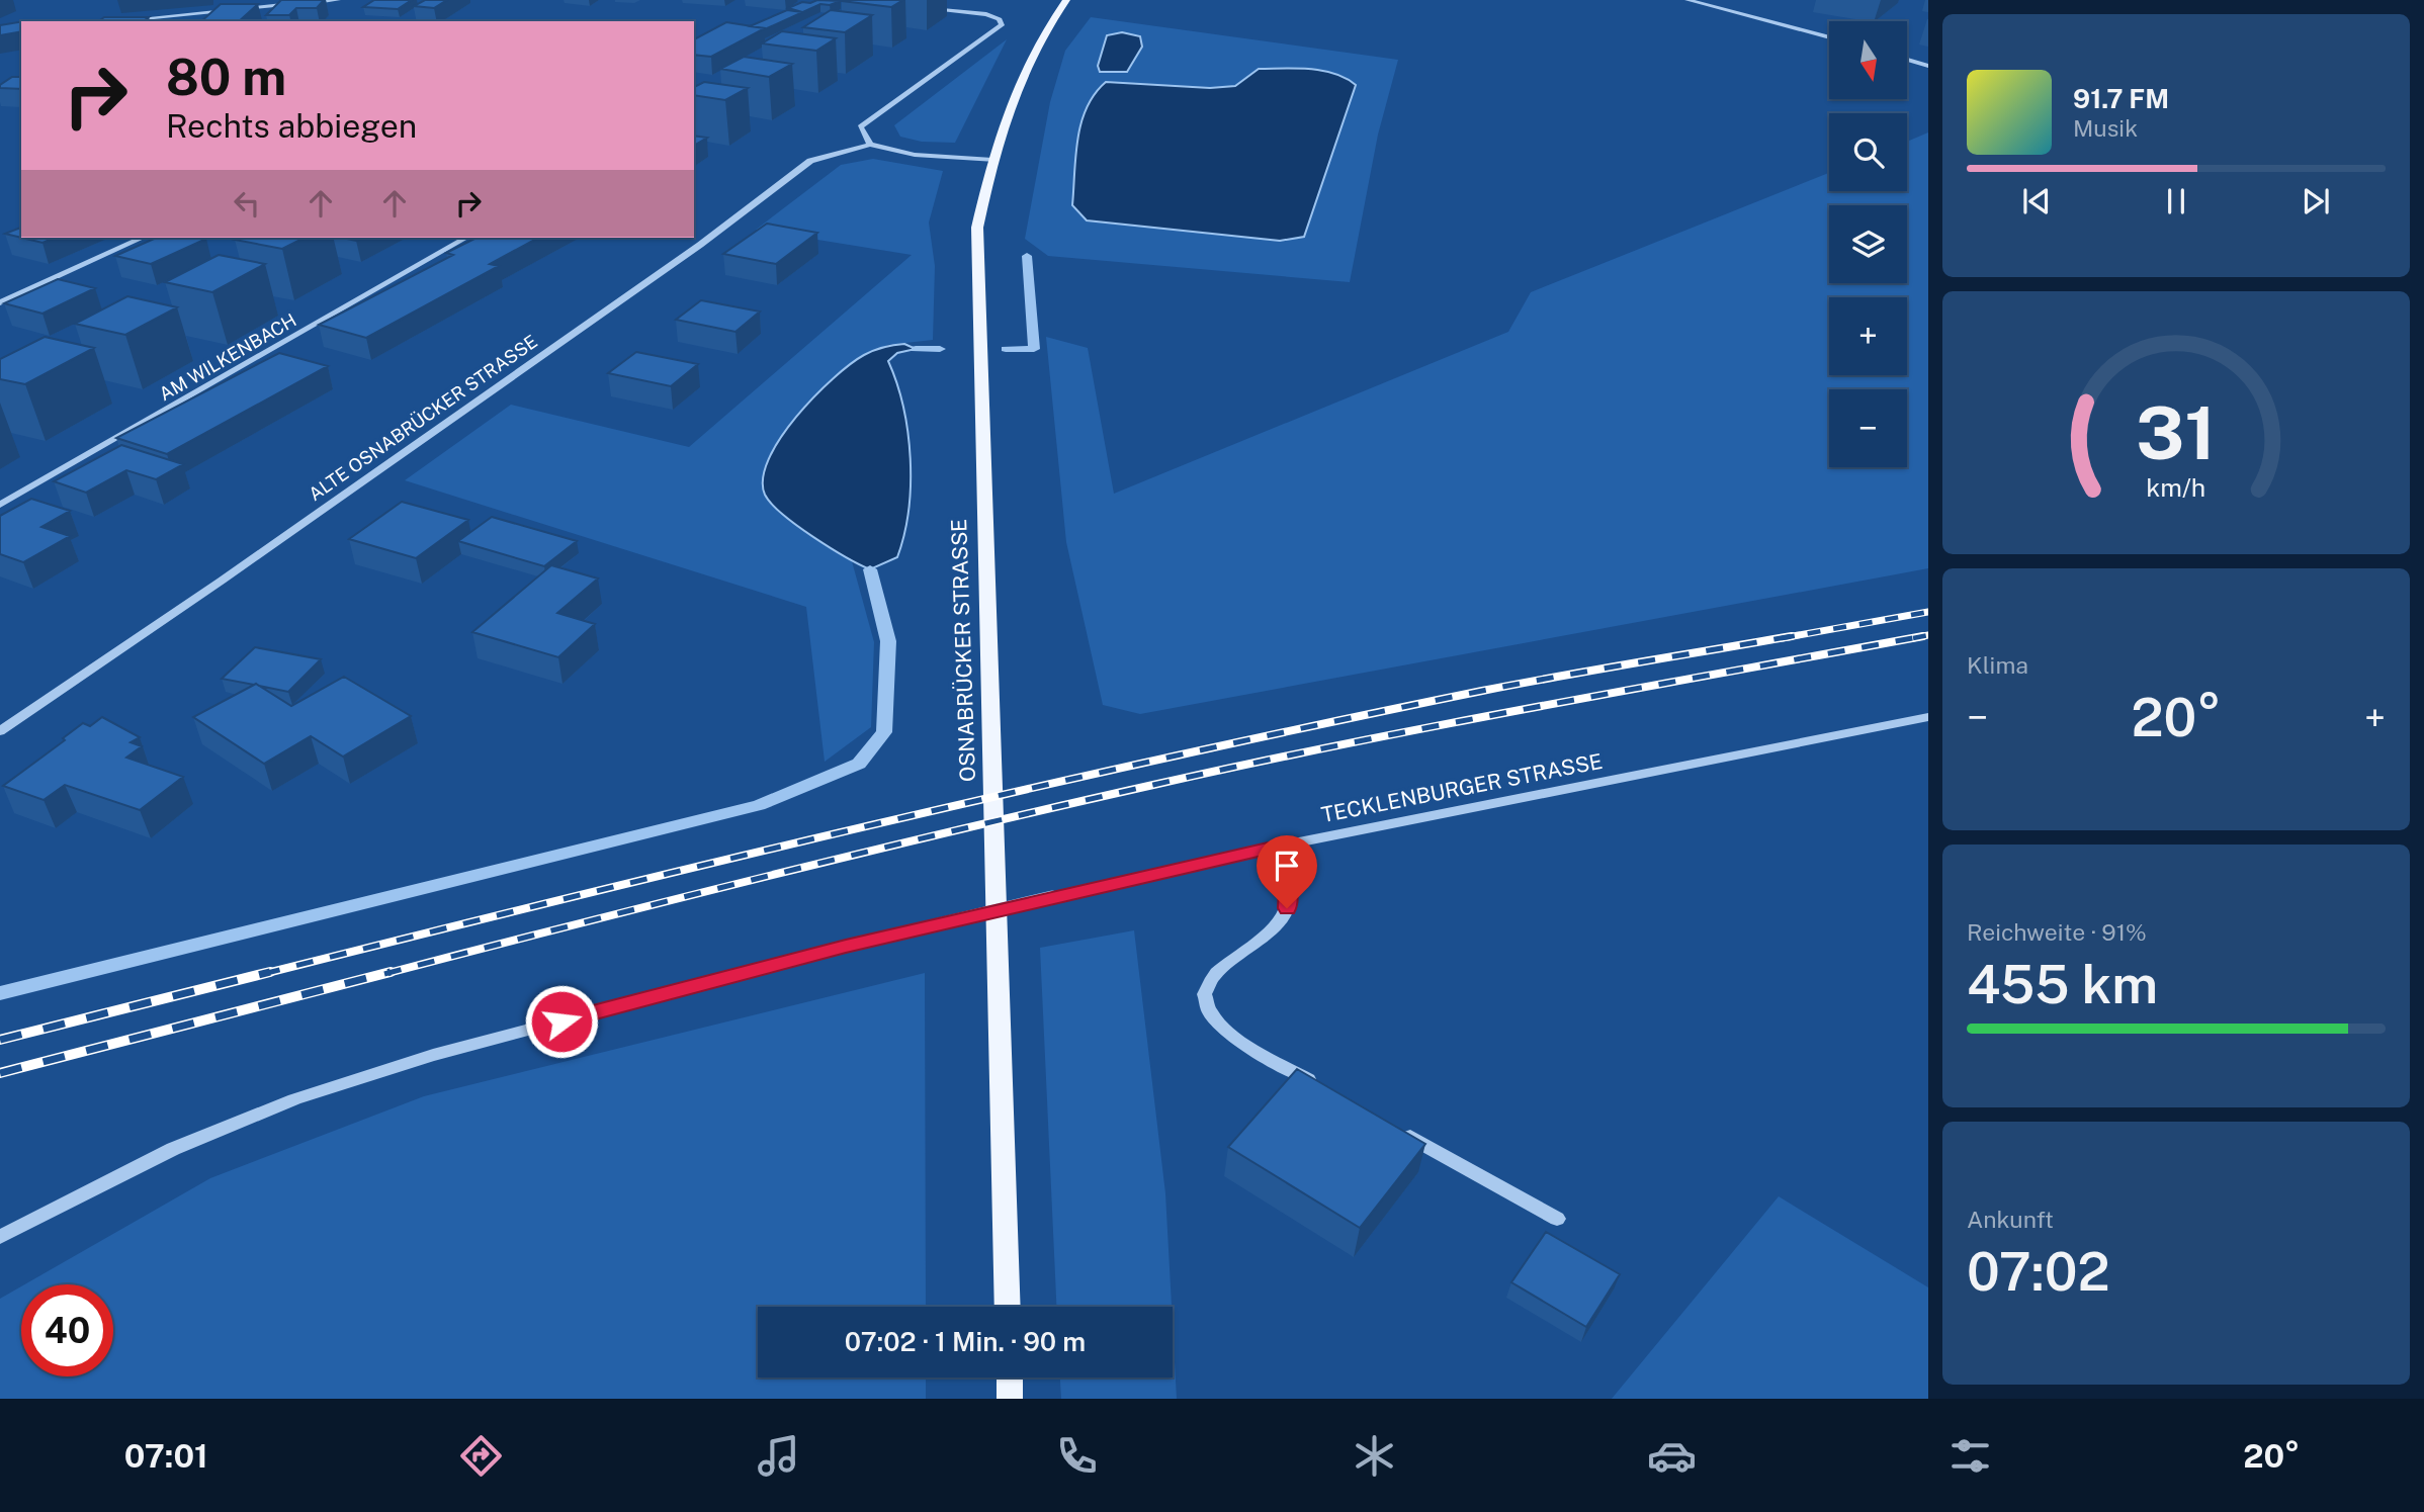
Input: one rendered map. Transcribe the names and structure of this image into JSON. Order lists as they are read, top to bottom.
{
  "streets": {
    "main road": ["OSNABRÜCKER STRASSE"],
    "street": ["AM WILKENBACH", "ALTE OSNABRÜCKER STRASSE", "TECKLENBURGER STRASSE"]
  },
  "north": "bottom",
  "page": {
    "map_buttons": ["+", "−"],
    "turn": ["80 m", "Rechts abbiegen"],
    "song": ["91.7 FM", "Musik"],
    "tile": [
      "Klima",
      ["Reichweite · 91%", "455 km"],
      ["Ankunft", "07:02"]
    ],
    "heat": ["−", "20°", "+"],
    "limit": "40",
    "trip": "07:02 · 1 Min. · 90 m",
    "tabs": ["07:01", "20°"],
    "gauge": ["31", "km/h"]
  }
}
